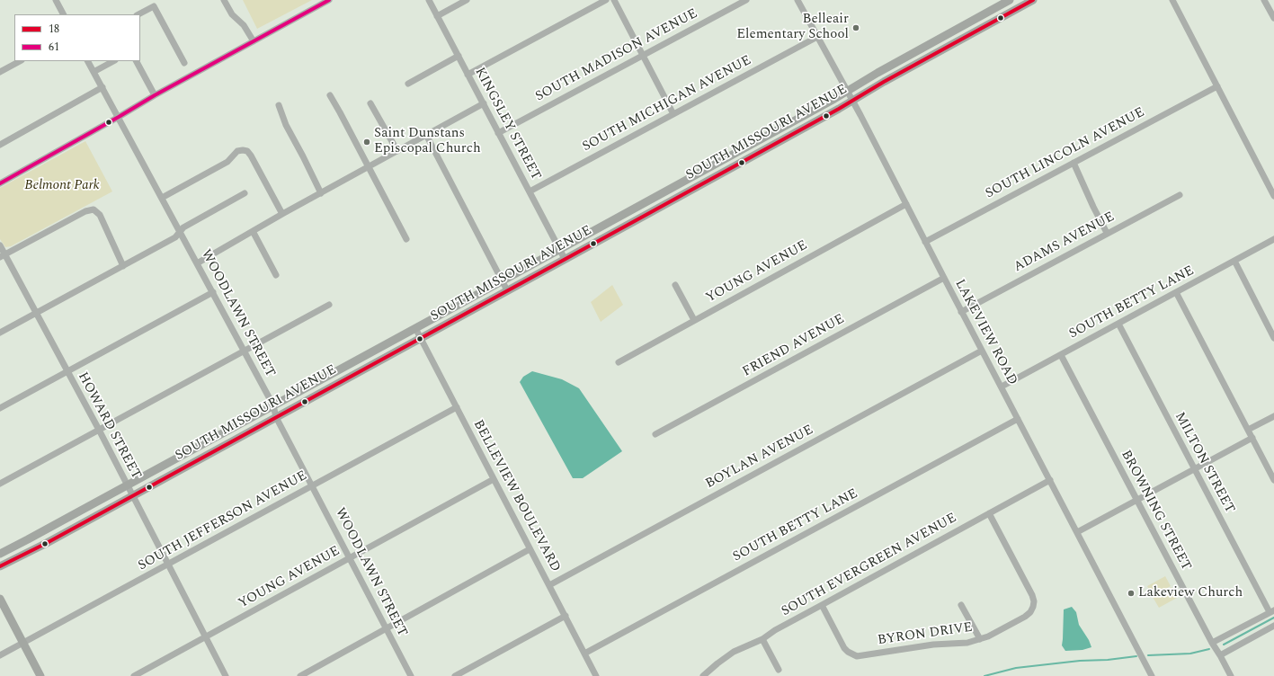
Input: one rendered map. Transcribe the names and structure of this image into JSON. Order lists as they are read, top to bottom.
{
  "streets": {
    "main road": ["SOUTH MISSOURI AVENUE"],
    "street": [
      "SOUTH MADISON AVENUE",
      "SOUTH MICHIGAN AVENUE",
      "KINGSLEY STREET",
      "SOUTH LINCOLN AVENUE",
      "ADAMS AVENUE",
      "YOUNG AVENUE",
      "SOUTH BETTY LANE",
      "WOODLAWN STREET",
      "LAKEVIEW ROAD",
      "FRIEND AVENUE",
      "HOWARD STREET",
      "BOYLAN AVENUE",
      "MILTON STREET",
      "BELLEVIEW BOULEVARD",
      "BROWNING STREET",
      "SOUTH JEFFERSON AVENUE",
      "SOUTH EVERGREEN AVENUE",
      "BYRON DRIVE"
    ]
  },
  "crossings": [
    ["SOUTH MADISON AVENUE", "KINGSLEY STREET"],
    ["SOUTH MICHIGAN AVENUE", "KINGSLEY STREET"],
    ["SOUTH MICHIGAN AVENUE", "LAKEVIEW ROAD"],
    ["KINGSLEY STREET", "SOUTH MISSOURI AVENUE"],
    ["SOUTH MISSOURI AVENUE", "WOODLAWN STREET"],
    ["SOUTH MISSOURI AVENUE", "LAKEVIEW ROAD"],
    ["SOUTH MISSOURI AVENUE", "HOWARD STREET"],
    ["SOUTH MISSOURI AVENUE", "BELLEVIEW BOULEVARD"],
    ["SOUTH LINCOLN AVENUE", "LAKEVIEW ROAD"],
    ["ADAMS AVENUE", "LAKEVIEW ROAD"],
    ["YOUNG AVENUE", "WOODLAWN STREET"],
    ["YOUNG AVENUE", "LAKEVIEW ROAD"],
    ["YOUNG AVENUE", "HOWARD STREET"],
    ["YOUNG AVENUE", "BELLEVIEW BOULEVARD"],
    ["SOUTH BETTY LANE", "LAKEVIEW ROAD"],
    ["SOUTH BETTY LANE", "MILTON STREET"],
    ["SOUTH BETTY LANE", "BELLEVIEW BOULEVARD"],
    ["SOUTH BETTY LANE", "BROWNING STREET"],
    ["WOODLAWN STREET", "SOUTH JEFFERSON AVENUE"],
    ["LAKEVIEW ROAD", "FRIEND AVENUE"],
    ["LAKEVIEW ROAD", "BOYLAN AVENUE"],
    ["LAKEVIEW ROAD", "SOUTH EVERGREEN AVENUE"],
    ["HOWARD STREET", "SOUTH JEFFERSON AVENUE"],
    ["BOYLAN AVENUE", "BELLEVIEW BOULEVARD"],
    ["BELLEVIEW BOULEVARD", "SOUTH JEFFERSON AVENUE"],
    ["SOUTH EVERGREEN AVENUE", "BYRON DRIVE"]
  ],
  "parks": ["Belmont Park"],
  "places": ["Belleair Elementary School", "Saint Dunstans Episcopal Church", "Lakeview Church"],
  "lines": ["transit line 18", "transit line 61"],
  "legend": ["18", "61"]
}
